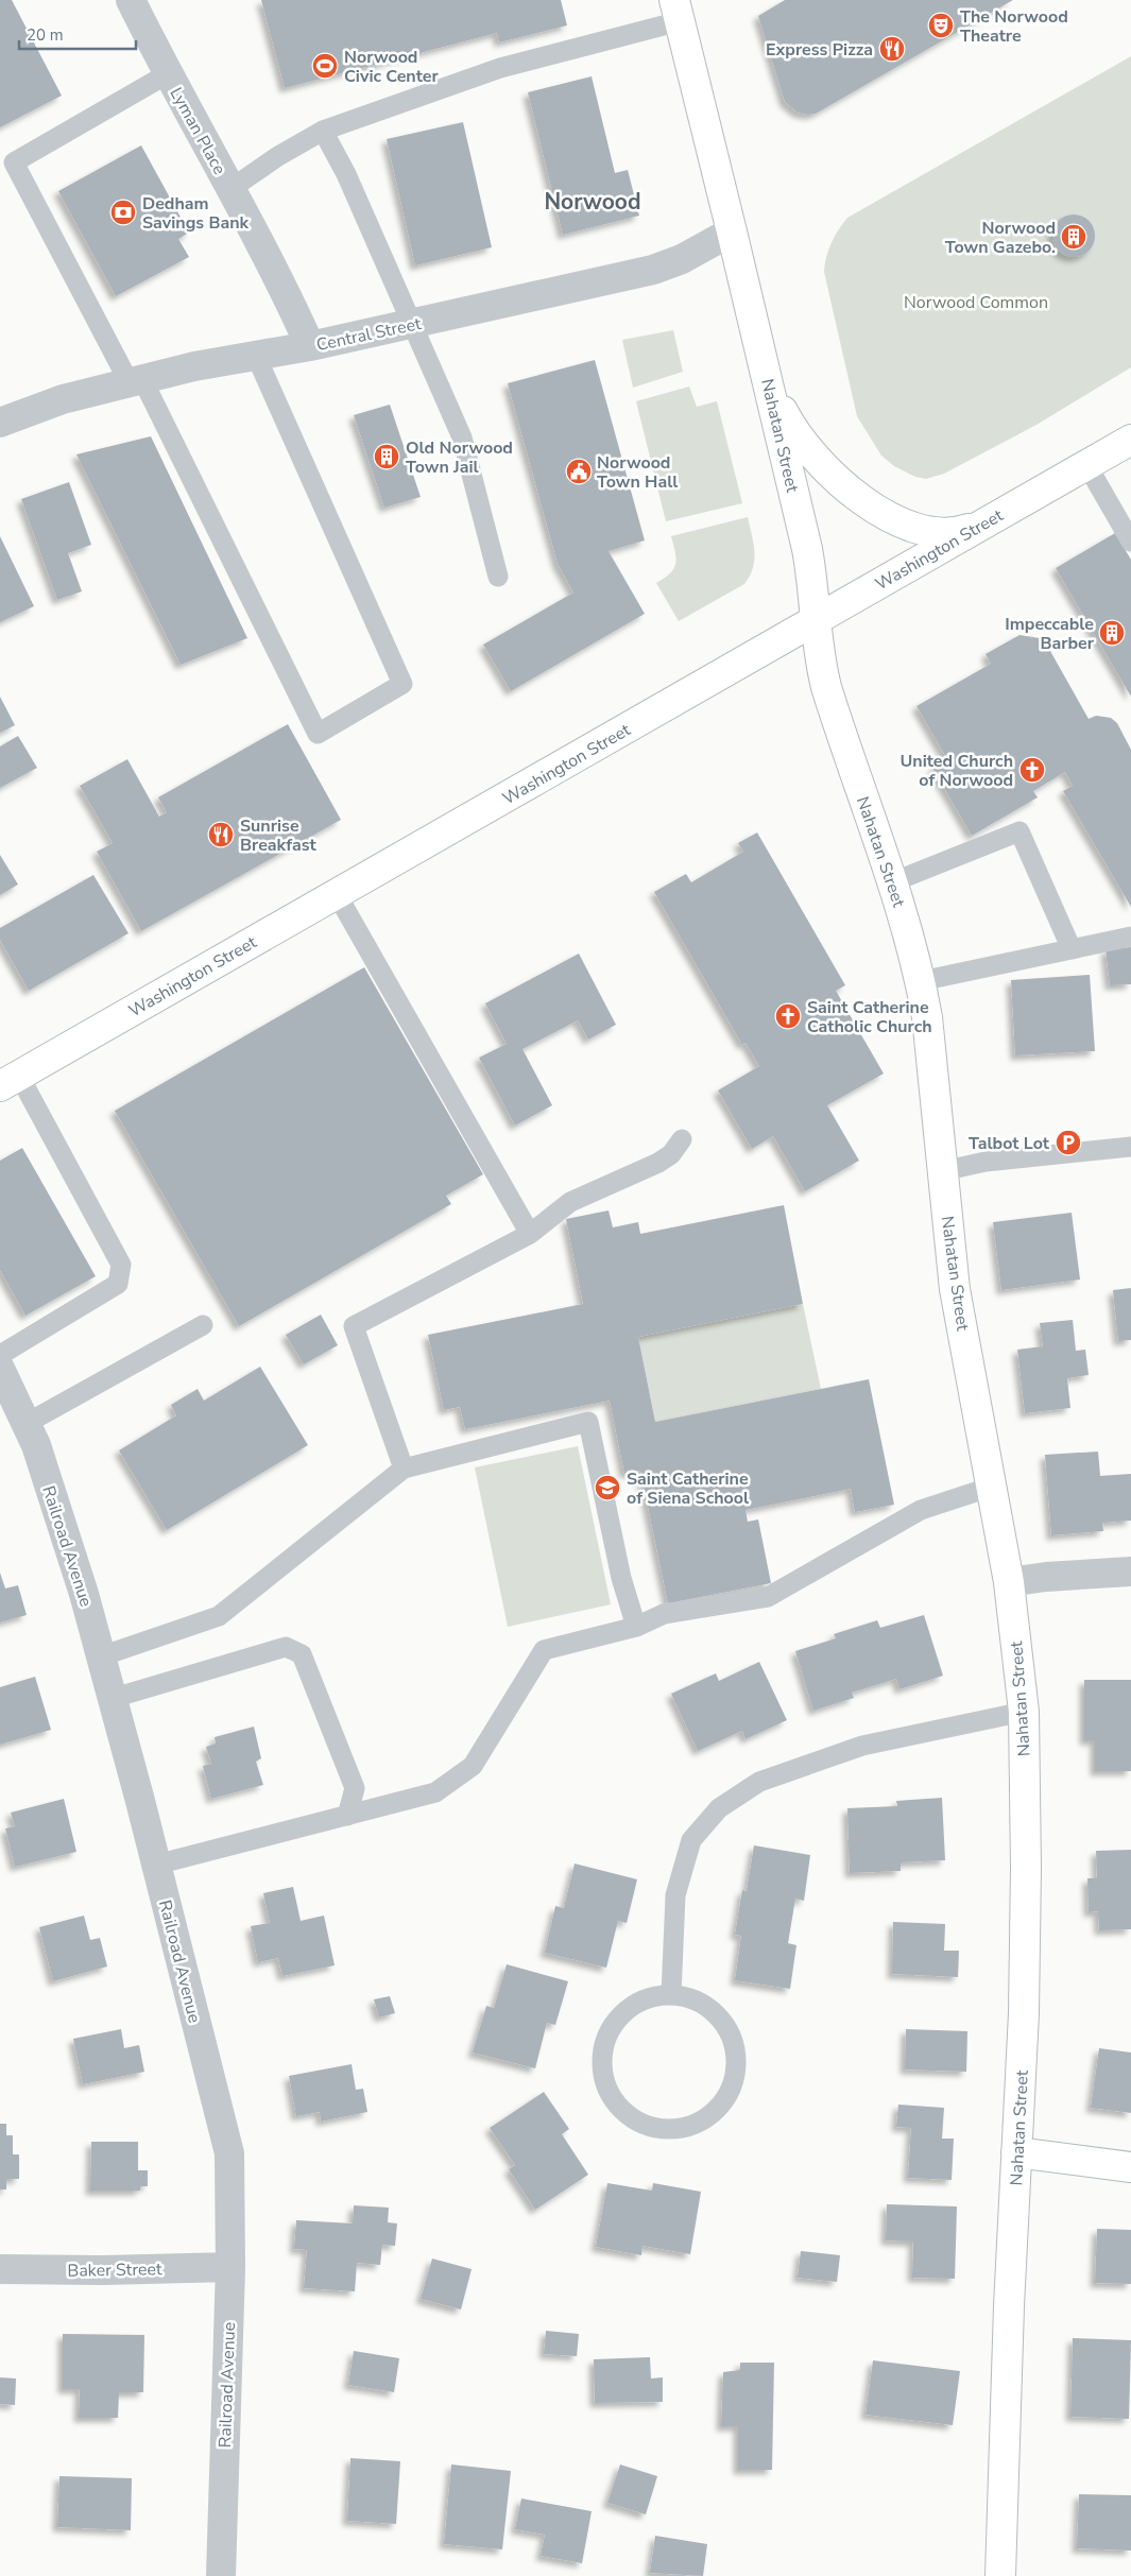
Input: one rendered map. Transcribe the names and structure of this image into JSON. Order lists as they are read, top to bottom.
{
  "streets": {
    "main road": ["Nahatan Street", "Washington Street"],
    "street": [
      "Lyman Place",
      "Central Street",
      "Railroad Avenue",
      "Baker Street"
    ]
  },
  "crossings": [
    ["Lyman Place", "Central Street"],
    ["Central Street", "Nahatan Street"],
    ["Nahatan Street", "Washington Street"],
    ["Railroad Avenue", "Baker Street"]
  ],
  "districts": ["Norwood"],
  "parks": ["Norwood Common"],
  "places": {
    "theatre": ["The Norwood Theatre"],
    "restaurant": ["Express Pizza", "Sunrise Breakfast"],
    "sports": ["Norwood Civic Center"],
    "bank": ["Dedham Savings Bank"],
    "building": ["Norwood Town Gazebo.", "Old Norwood Town Jail", "Impeccable Barber"],
    "public building": ["Norwood Town Hall"],
    "church": ["United Church of Norwood", "Saint Catherine Catholic Church"],
    "parking": ["Talbot Lot"],
    "school or university": ["Saint Catherine of Siena School"]
  },
  "scale_bar": "20 m"
}
